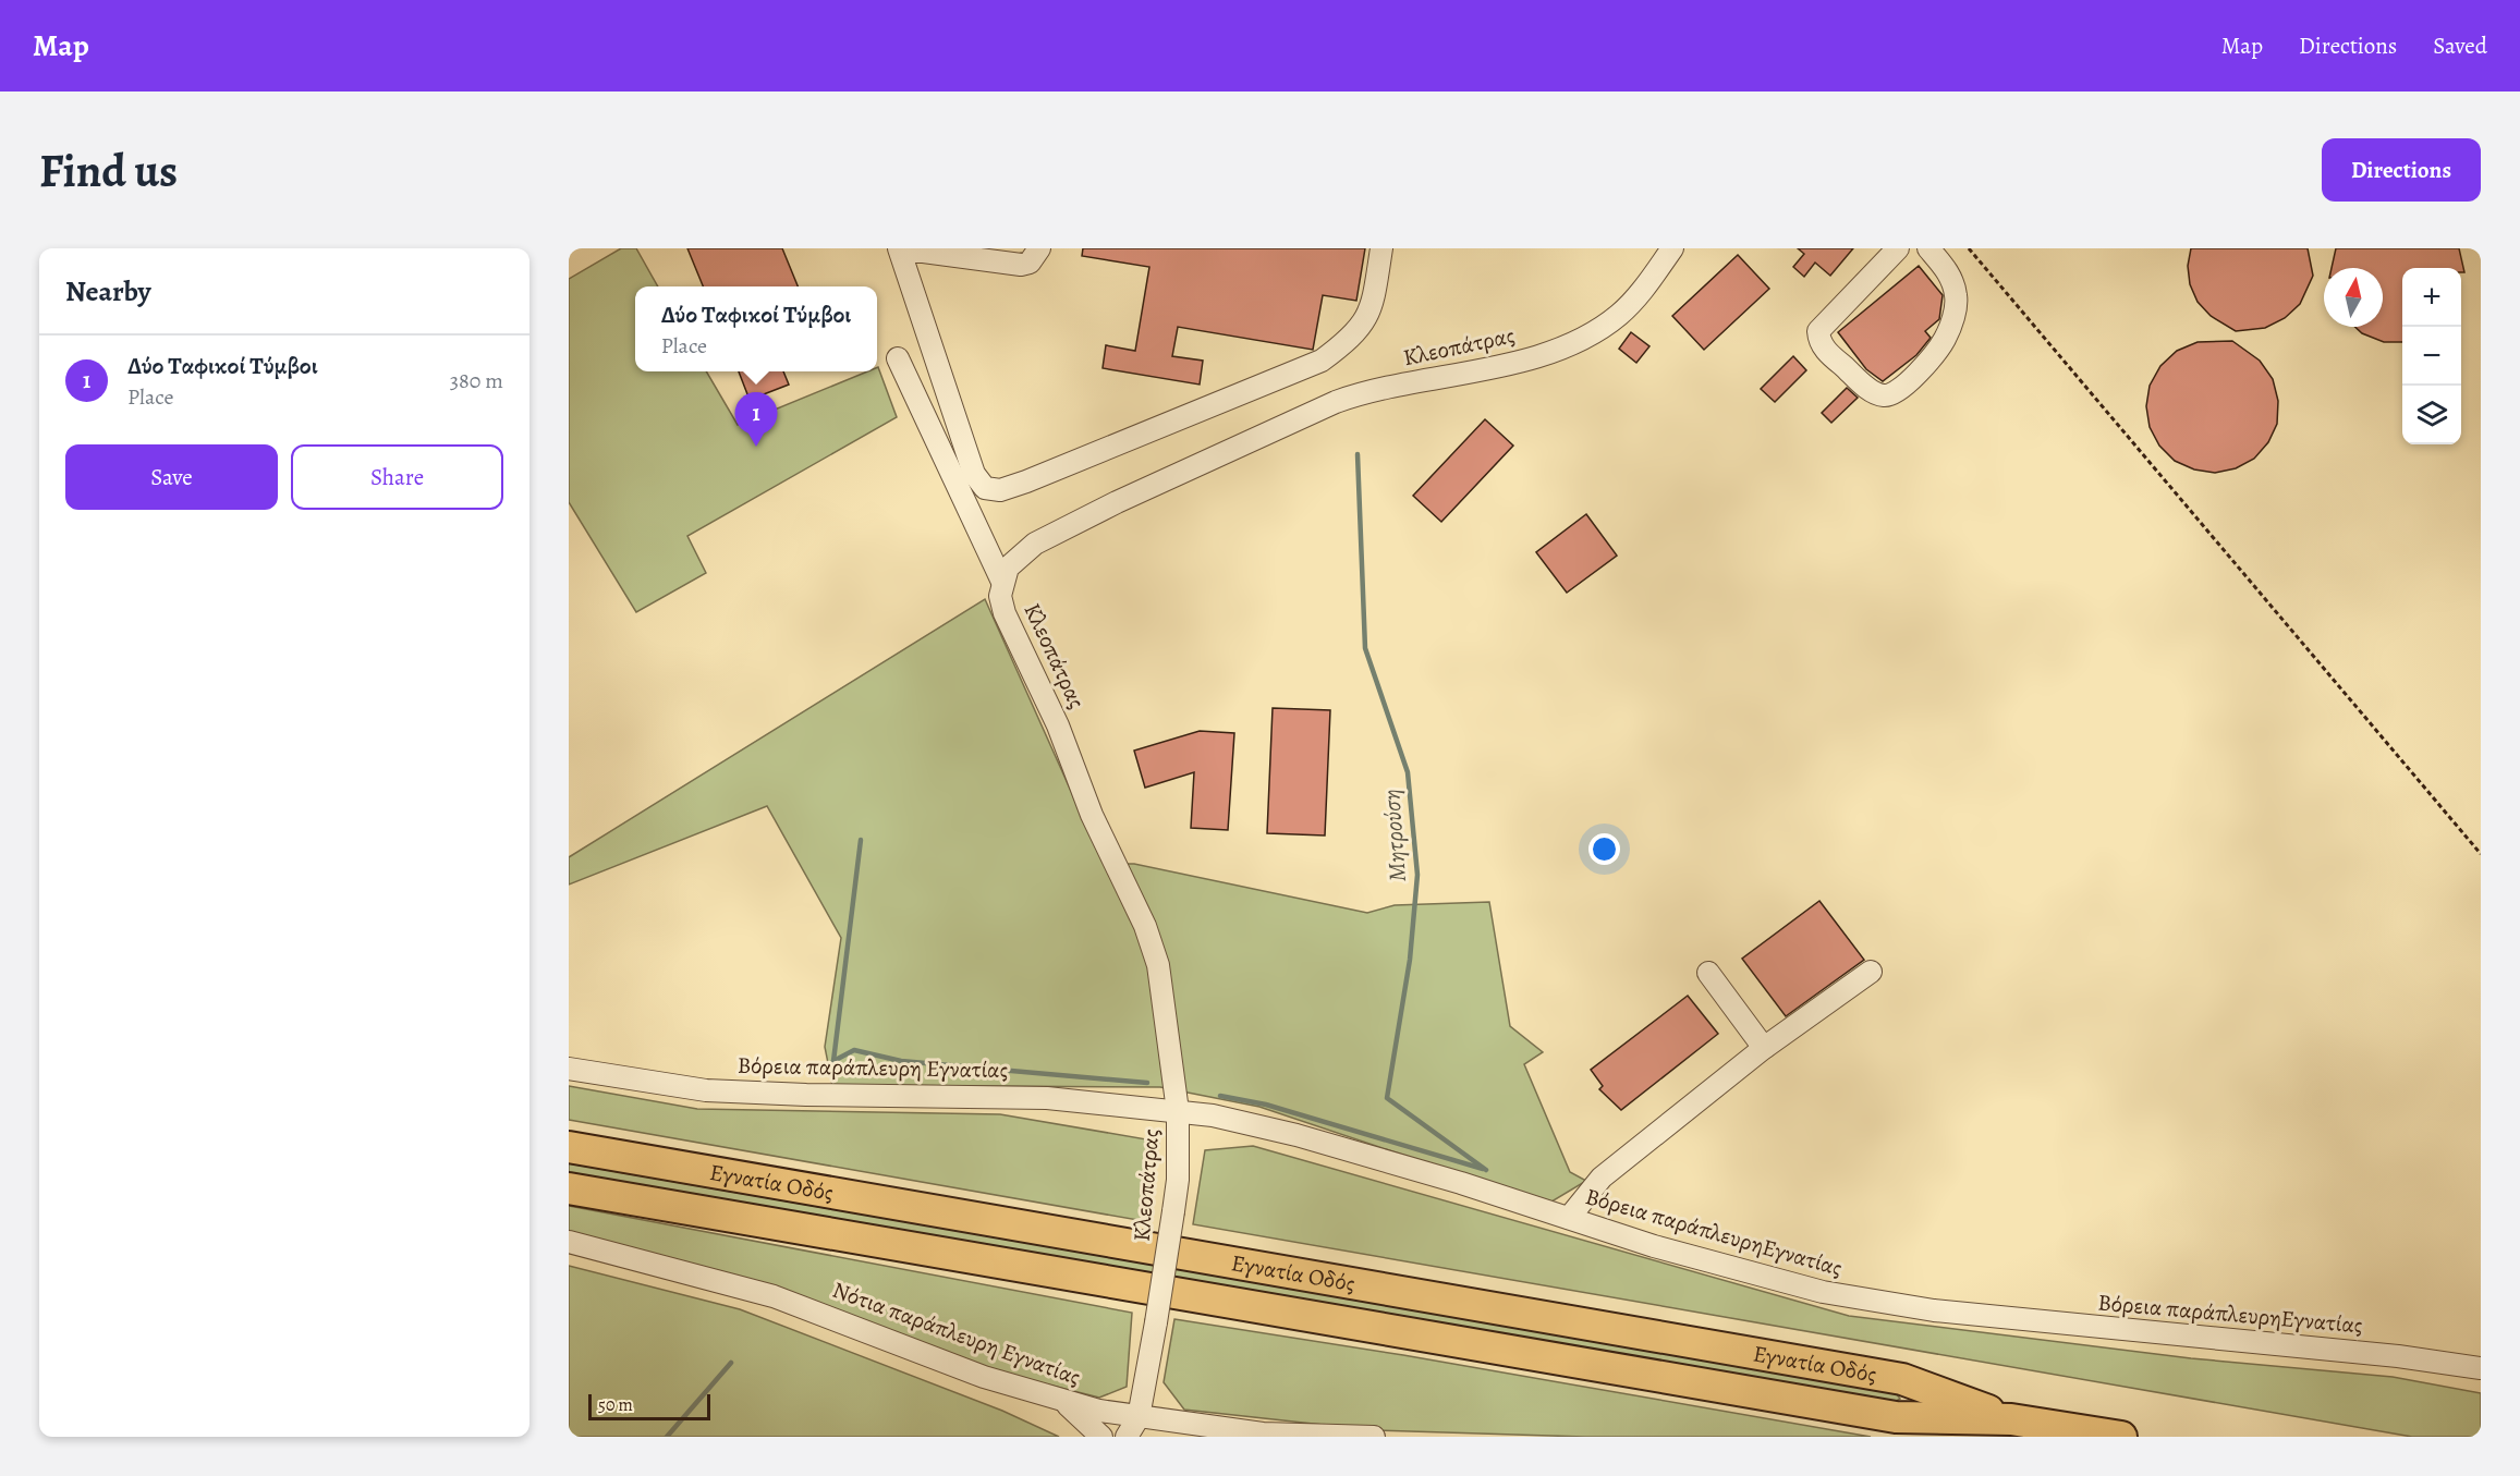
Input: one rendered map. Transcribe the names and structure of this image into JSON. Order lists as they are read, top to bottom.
{
  "streets": {
    "highway": ["Εγνατία Οδός"],
    "street": [
      "Κλεοπάτρας",
      "Βόρεια παράπλευρη Εγνατίας",
      "Βόρεια παράπλευρηΕγνατίας",
      "Νότια παράπλευρη Εγνατίας"
    ]
  },
  "crossings": [
    ["Κλεοπάτρας", "Βόρεια παράπλευρη Εγνατίας"],
    ["Κλεοπάτρας", "Βόρεια παράπλευρηΕγνατίας"],
    ["Κλεοπάτρας", "Νότια παράπλευρη Εγνατίας"],
    ["Βόρεια παράπλευρη Εγνατίας", "Βόρεια παράπλευρηΕγνατίας"]
  ],
  "water": ["Μητρούση"],
  "scale_bar": "50 m",
  "north": "top",
  "page": {
    "header": "Map",
    "nav": ["Map", "Directions", "Saved"],
    "buttons": [
      "Directions",
      ["Save", "Share"]
    ],
    "title": "Find us",
    "heading": "Nearby",
    "map_buttons": ["+", "−"],
    "popup": ["Δύο Ταφικοί Τύμβοι", "Place"],
    "list": [
      {
        "mark": "1",
        "name": "Δύο Ταφικοί Τύμβοι",
        "note": "Place",
        "value": "380 m"
      }
    ],
    "pins": "1",
    "scale": "50 m"
  }
}
